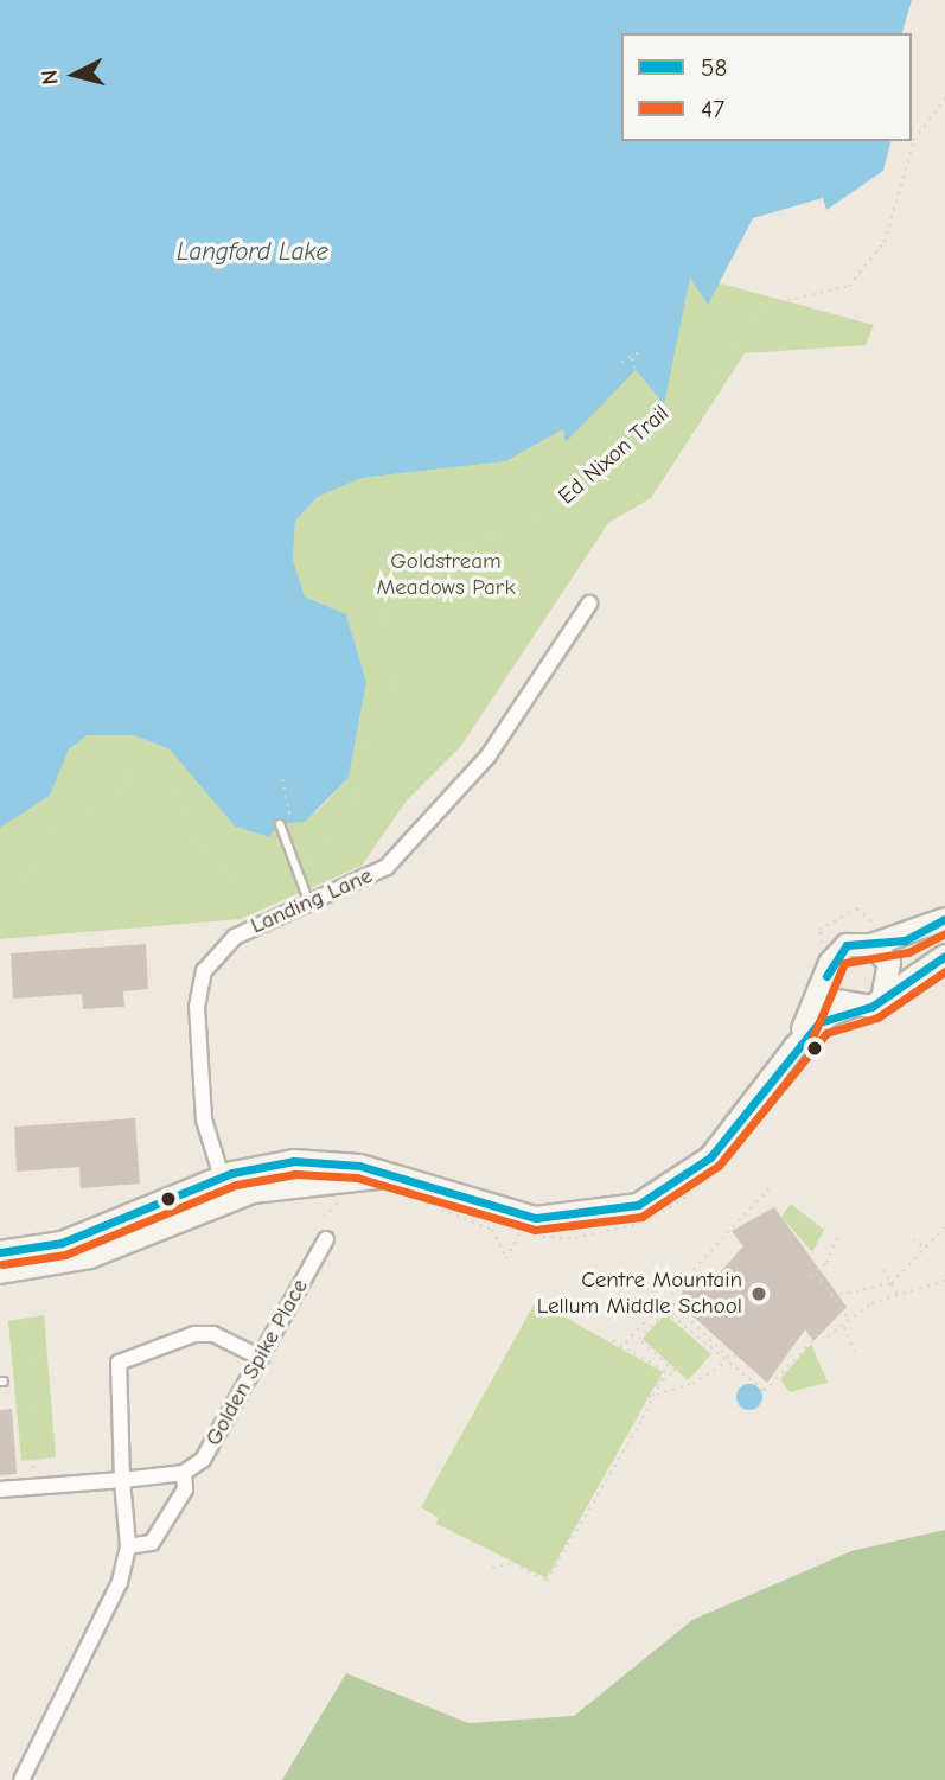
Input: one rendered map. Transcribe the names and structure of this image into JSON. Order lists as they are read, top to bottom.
{
  "streets": {
    "street": ["Landing Lane", "Golden Spike Place"],
    "path": ["Ed Nixon Trail"]
  },
  "water": ["Langford Lake"],
  "parks": ["Goldstream Meadows Park"],
  "places": ["Centre Mountain Lellum Middle School"],
  "lines": ["transit line 58", "transit line 47"],
  "legend": ["58", "47"],
  "north": "left"
}
